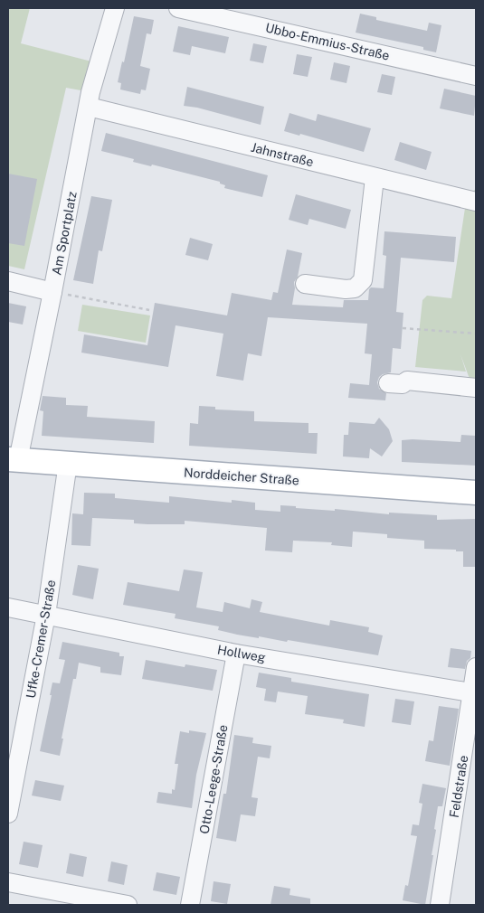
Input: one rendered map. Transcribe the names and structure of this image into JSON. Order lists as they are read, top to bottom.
{
  "streets": {
    "main road": ["Norddeicher Straße"],
    "street": [
      "Ubbo-Emmius-Straße",
      "Jahnstraße",
      "Am Sportplatz",
      "Ufke-Cremer-Straße",
      "Hollweg",
      "Otto-Leege-Straße",
      "Feldstraße"
    ]
  },
  "crossings": [
    ["Jahnstraße", "Am Sportplatz"],
    ["Am Sportplatz", "Norddeicher Straße"],
    ["Norddeicher Straße", "Ufke-Cremer-Straße"],
    ["Ufke-Cremer-Straße", "Hollweg"],
    ["Hollweg", "Otto-Leege-Straße"],
    ["Hollweg", "Feldstraße"]
  ]
}
